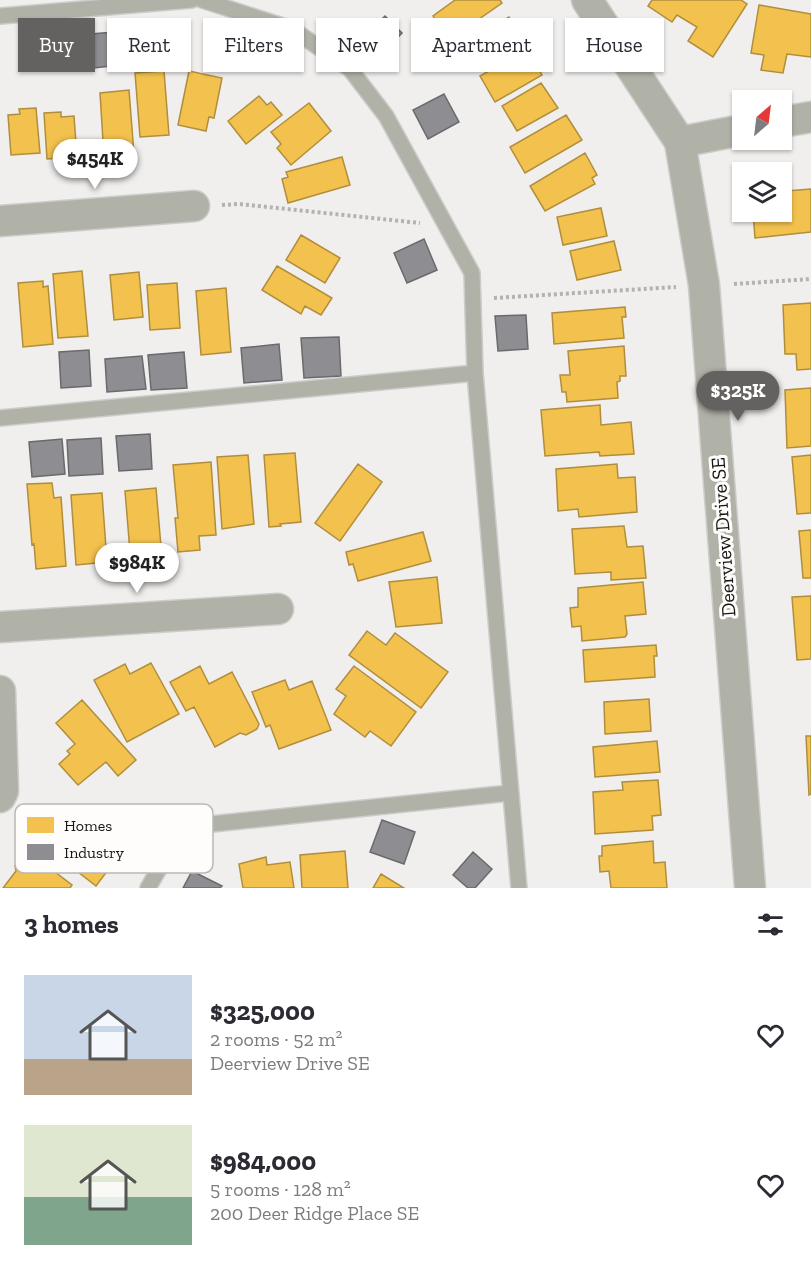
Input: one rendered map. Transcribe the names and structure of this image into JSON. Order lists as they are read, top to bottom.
{
  "streets": {
    "street": ["Deerview Drive SE"]
  },
  "legend": ["Homes", "Industry"],
  "north": "top right",
  "page": {
    "chip": [
      "Buy",
      "Rent",
      "Filters",
      "New",
      "Apartment",
      "House"
    ],
    "price": ["$454K", "$325K", "$984K"],
    "heading": "3 homes",
    "list": [
      {
        "name": "$325,000",
        "note": "2 rooms · 52 m² · Deerview Drive SE"
      },
      {
        "name": "$984,000",
        "note": "5 rooms · 128 m² · 200 Deer Ridge Place SE"
      }
    ]
  }
}
